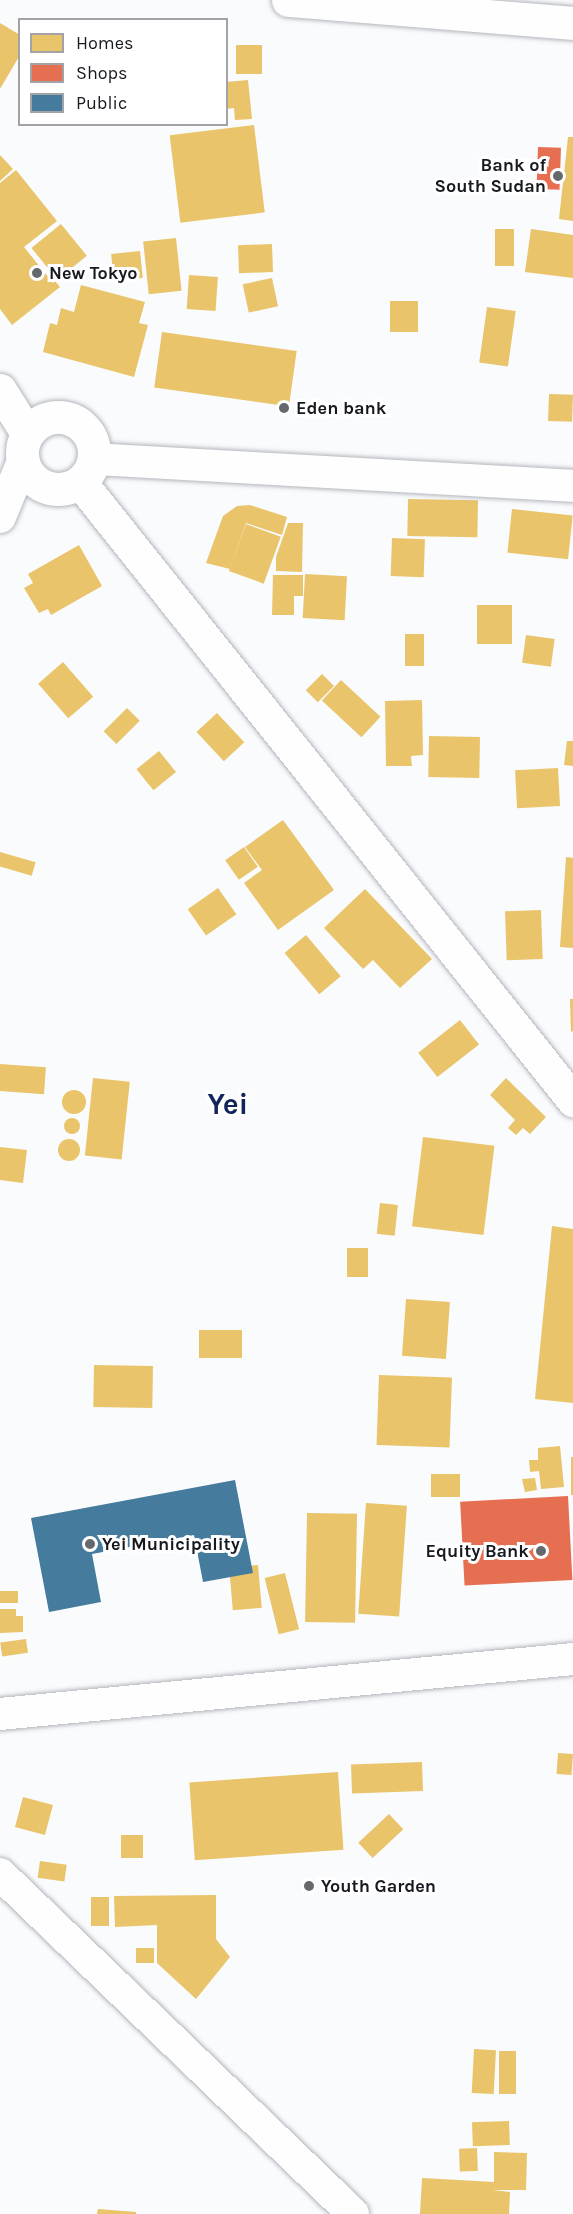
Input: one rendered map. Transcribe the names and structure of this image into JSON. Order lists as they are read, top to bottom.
{
  "districts": ["Yei"],
  "places": [
    "Bank of South Sudan",
    "New Tokyo",
    "Eden bank",
    "Yei Municipality",
    "Equity Bank",
    "Youth Garden"
  ],
  "legend": ["Homes", "Shops", "Public"]
}
